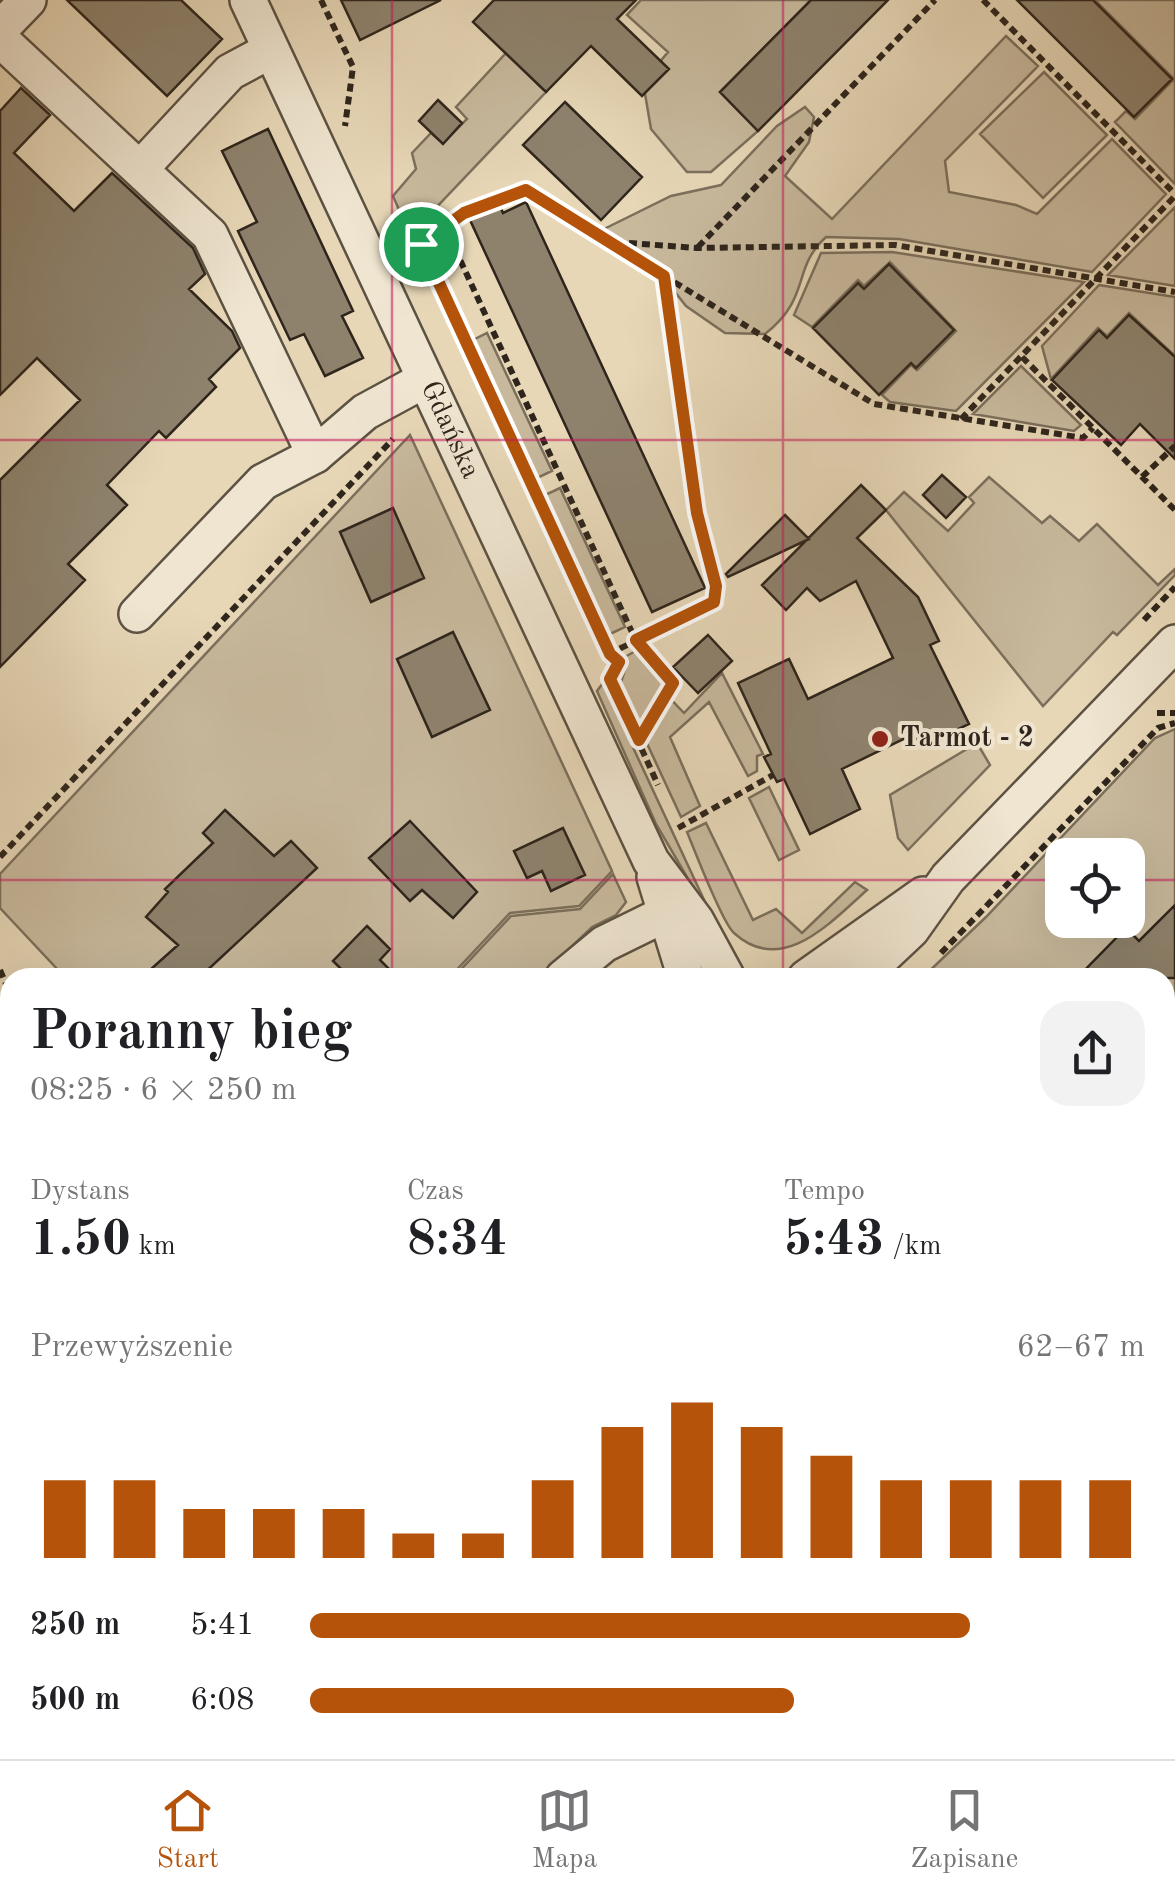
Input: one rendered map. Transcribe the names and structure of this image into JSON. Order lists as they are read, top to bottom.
{
  "streets": {
    "street": ["Gdańska"]
  },
  "places": ["Tarmot - 2"],
  "page": {
    "heading": ["Poranny bieg", "08:25 · 6 × 250 m"],
    "stats": [
      ["Dystans", "1.50 km"],
      ["Czas", "8:34"],
      ["Tempo", "5:43 /km"]
    ],
    "chart": ["Przewyższenie", "62–67 m"],
    "list": [
      {
        "name": "250 m",
        "note": "5:41"
      },
      {
        "name": "500 m",
        "note": "6:08"
      }
    ],
    "tabs": ["Start", "Mapa", "Zapisane"]
  }
}
